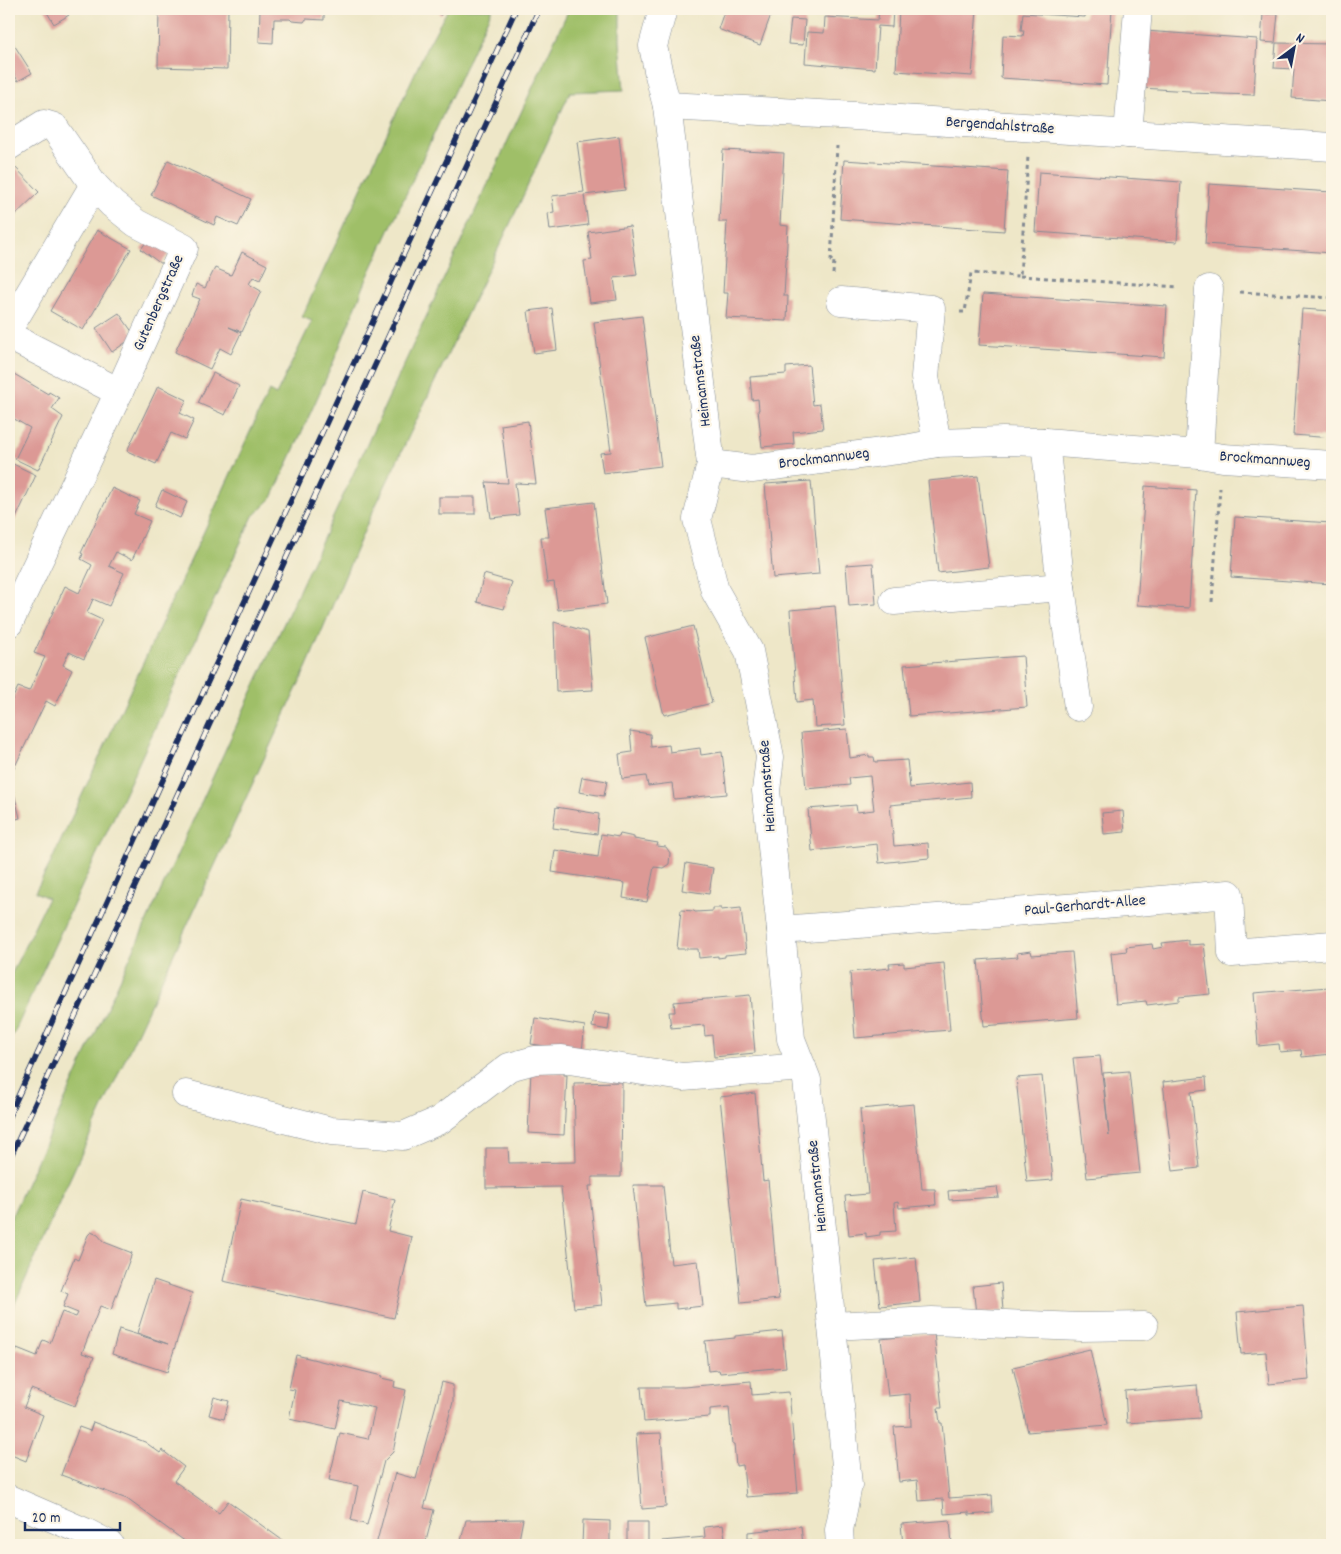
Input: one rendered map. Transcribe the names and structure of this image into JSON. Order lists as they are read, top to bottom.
{
  "streets": {
    "street": [
      "Bergendahlstraße",
      "Gutenbergstraße",
      "Heimannstraße",
      "Brockmannweg",
      "Paul-Gerhardt-Allee"
    ]
  },
  "crossings": [
    ["Bergendahlstraße", "Heimannstraße"],
    ["Heimannstraße", "Brockmannweg"],
    ["Heimannstraße", "Paul-Gerhardt-Allee"]
  ],
  "scale_bar": "20 m",
  "north": "top right"
}
